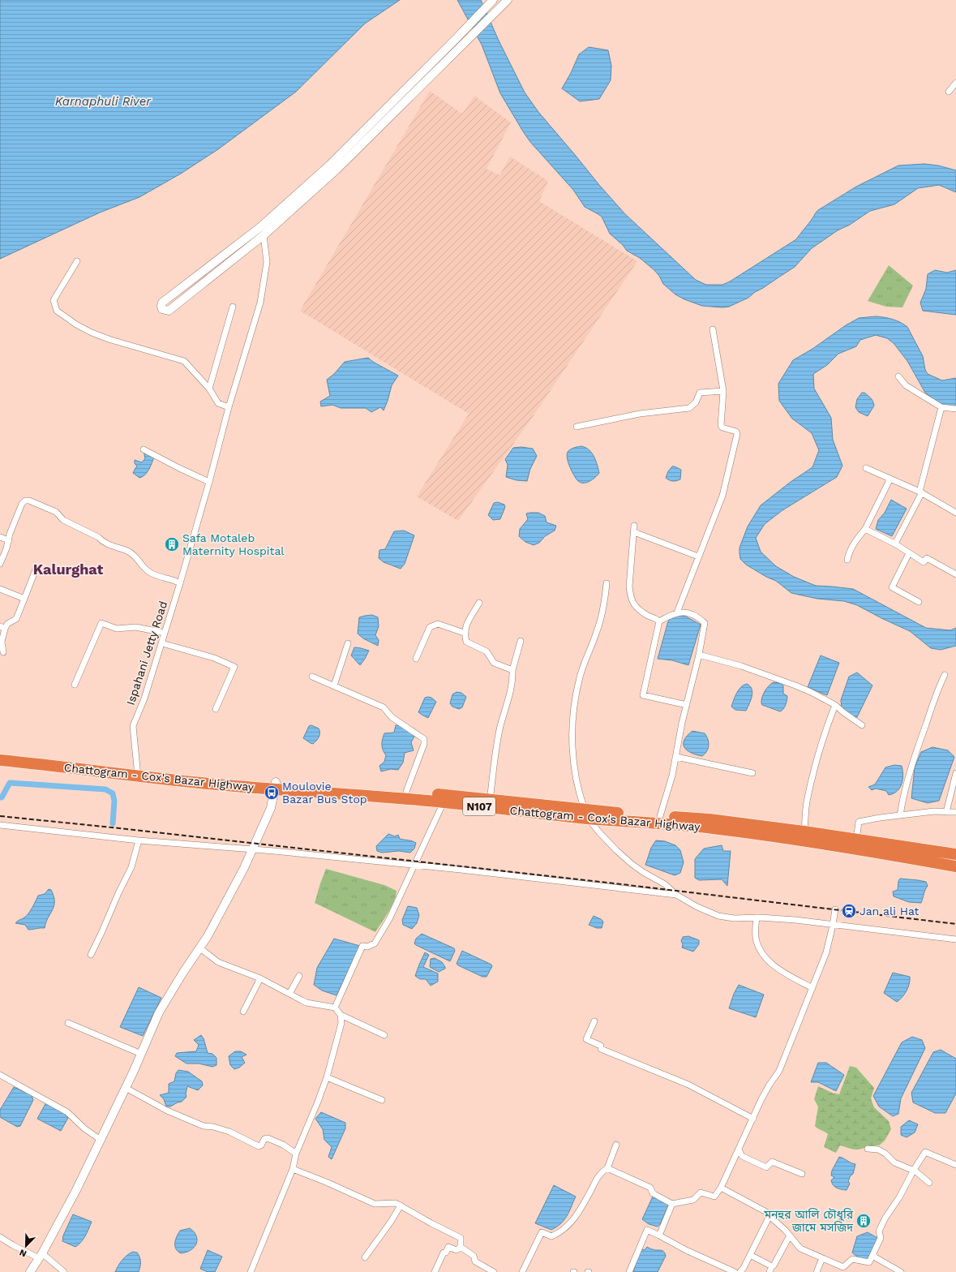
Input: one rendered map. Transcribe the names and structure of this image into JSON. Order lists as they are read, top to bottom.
{
  "streets": {
    "highway": ["Chattogram - Cox's Bazar Highway", "N107"],
    "street": ["Ispahani Jetty Road"]
  },
  "crossings": [
    ["Ispahani Jetty Road", "Chattogram - Cox's Bazar Highway"]
  ],
  "districts": ["Kalurghat"],
  "water": ["Karnaphuli River"],
  "places": {
    "building": ["Safa Motaleb Maternity Hospital", "মনহুর আলি চৌধুরি জামে মসজিদ"],
    "bus stop": ["Moulovie Bazar Bus Stop"],
    "station": ["Jan ali Hat"]
  },
  "north": "bottom left"
}
